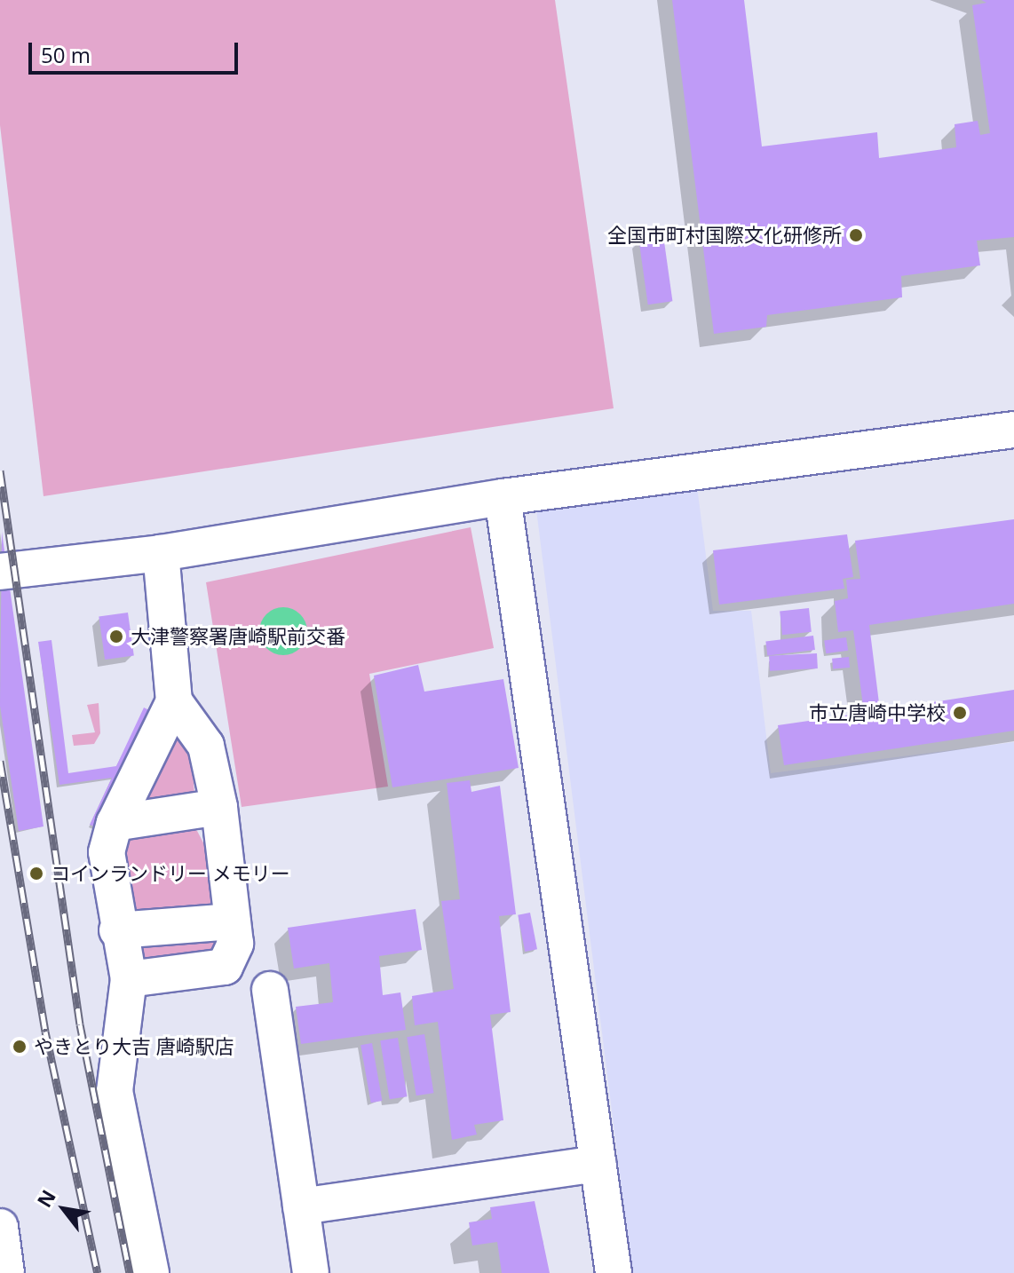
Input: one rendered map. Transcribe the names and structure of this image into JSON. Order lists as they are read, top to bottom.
{
  "places": [
    "全国市町村国際文化研修所",
    "大津警察署唐崎駅前交番",
    "市立唐崎中学校",
    "コインランドリー メモリー",
    "やきとり大吉 唐崎駅店"
  ],
  "scale_bar": "50 m",
  "north": "top left"
}
